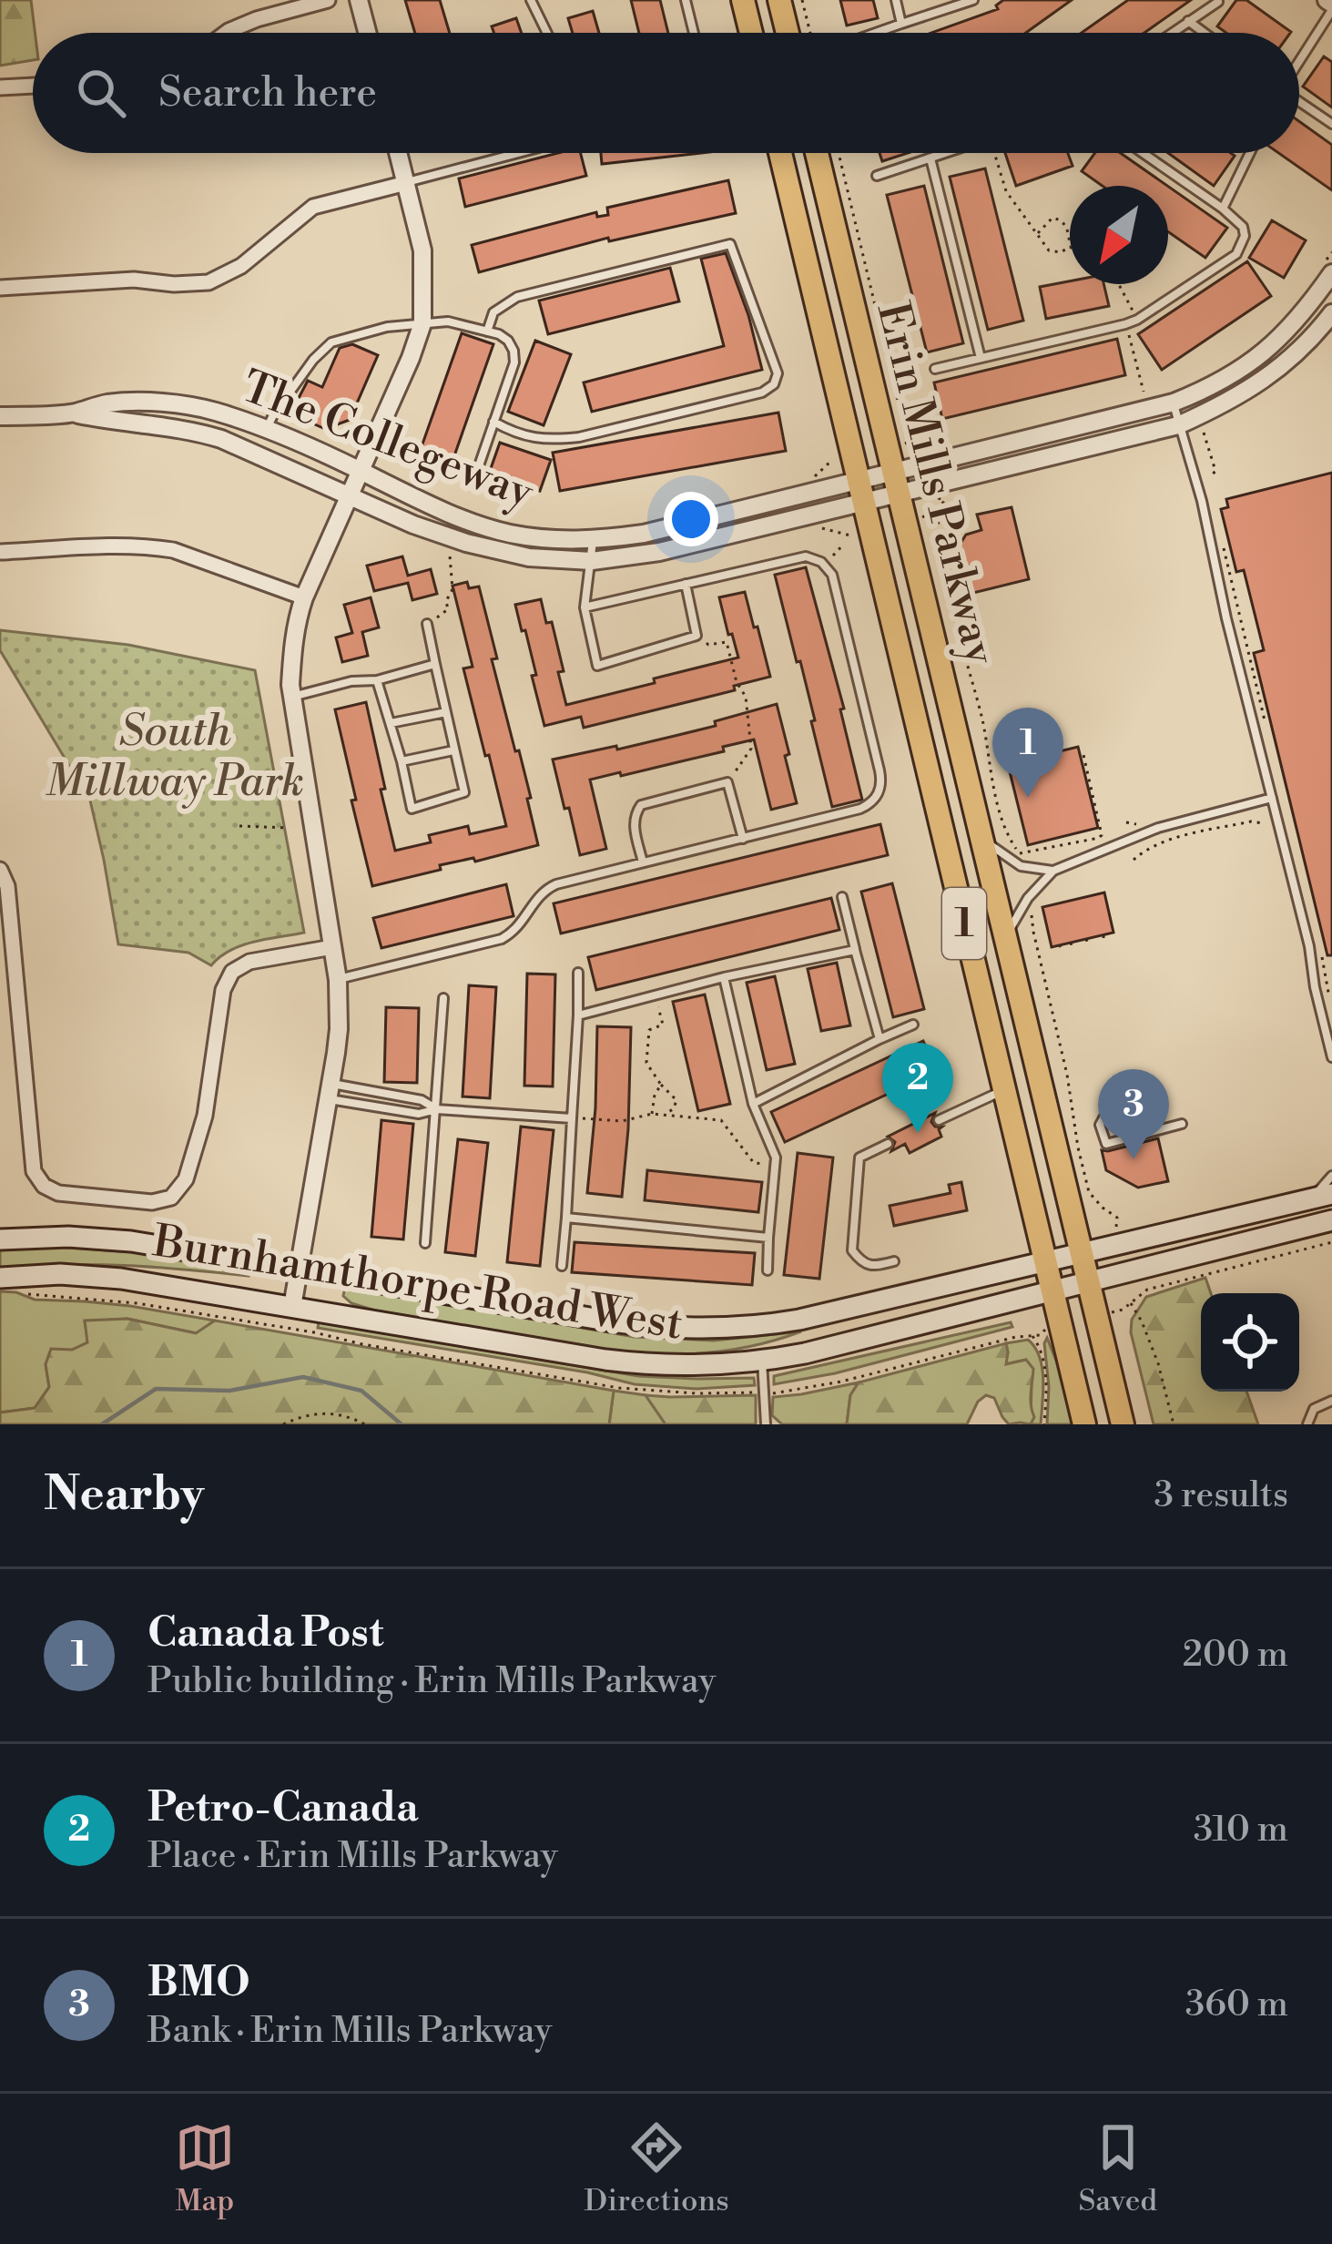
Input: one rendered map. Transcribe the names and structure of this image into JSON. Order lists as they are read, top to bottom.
{
  "streets": {
    "main road": ["Erin Mills Parkway", "1", "Burnhamthorpe Road West"],
    "street": ["The Collegeway"]
  },
  "crossings": [
    ["The Collegeway", "Erin Mills Parkway"],
    ["Erin Mills Parkway", "Burnhamthorpe Road West"]
  ],
  "parks": ["South Millway Park"],
  "north": "bottom left",
  "page": {
    "search": "Search here",
    "pins": ["1", "2", "3"],
    "heading": ["Nearby", "3 results"],
    "list": [
      {
        "mark": "1",
        "name": "Canada Post",
        "note": "Public building · Erin Mills Parkway",
        "value": "200 m"
      },
      {
        "mark": "2",
        "name": "Petro-Canada",
        "note": "Place · Erin Mills Parkway",
        "value": "310 m"
      },
      {
        "mark": "3",
        "name": "BMO",
        "note": "Bank · Erin Mills Parkway",
        "value": "360 m"
      }
    ],
    "nav": ["Map", "Directions", "Saved"]
  }
}
